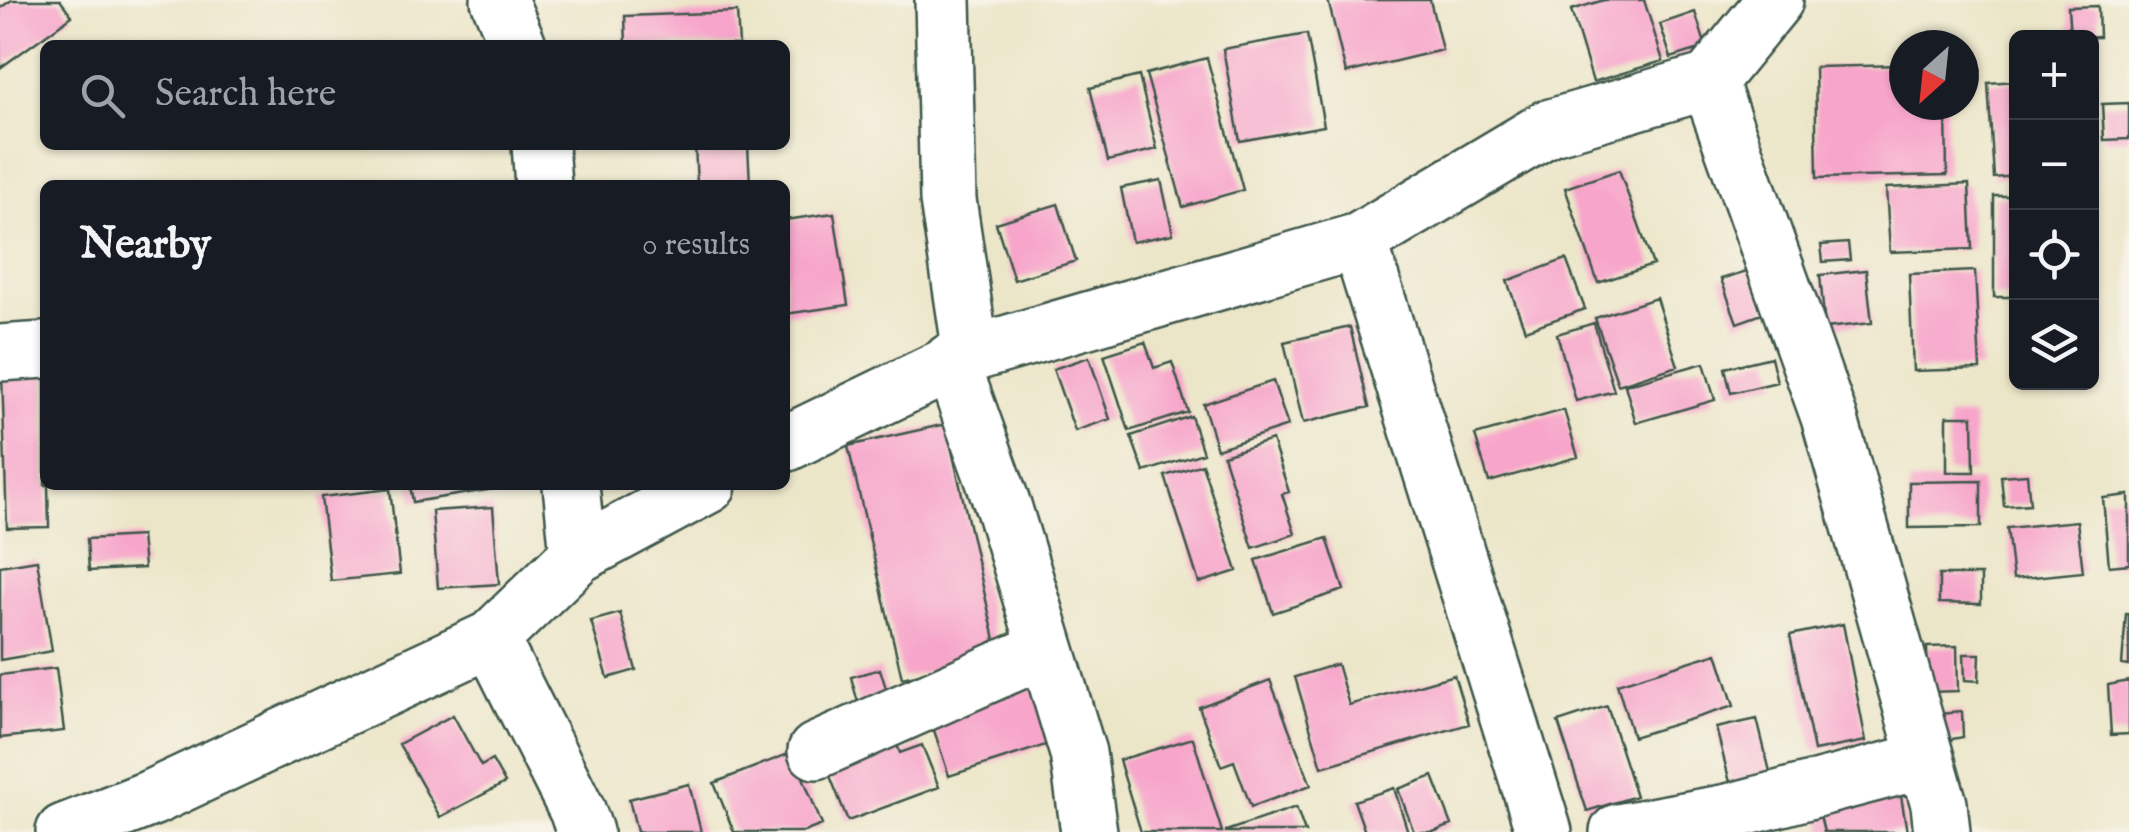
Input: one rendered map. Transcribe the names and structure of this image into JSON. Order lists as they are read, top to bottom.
{
  "north": "bottom left",
  "page": {
    "map_buttons": ["+", "−"],
    "search": "Search here",
    "heading": ["Nearby", "0 results"]
  }
}
